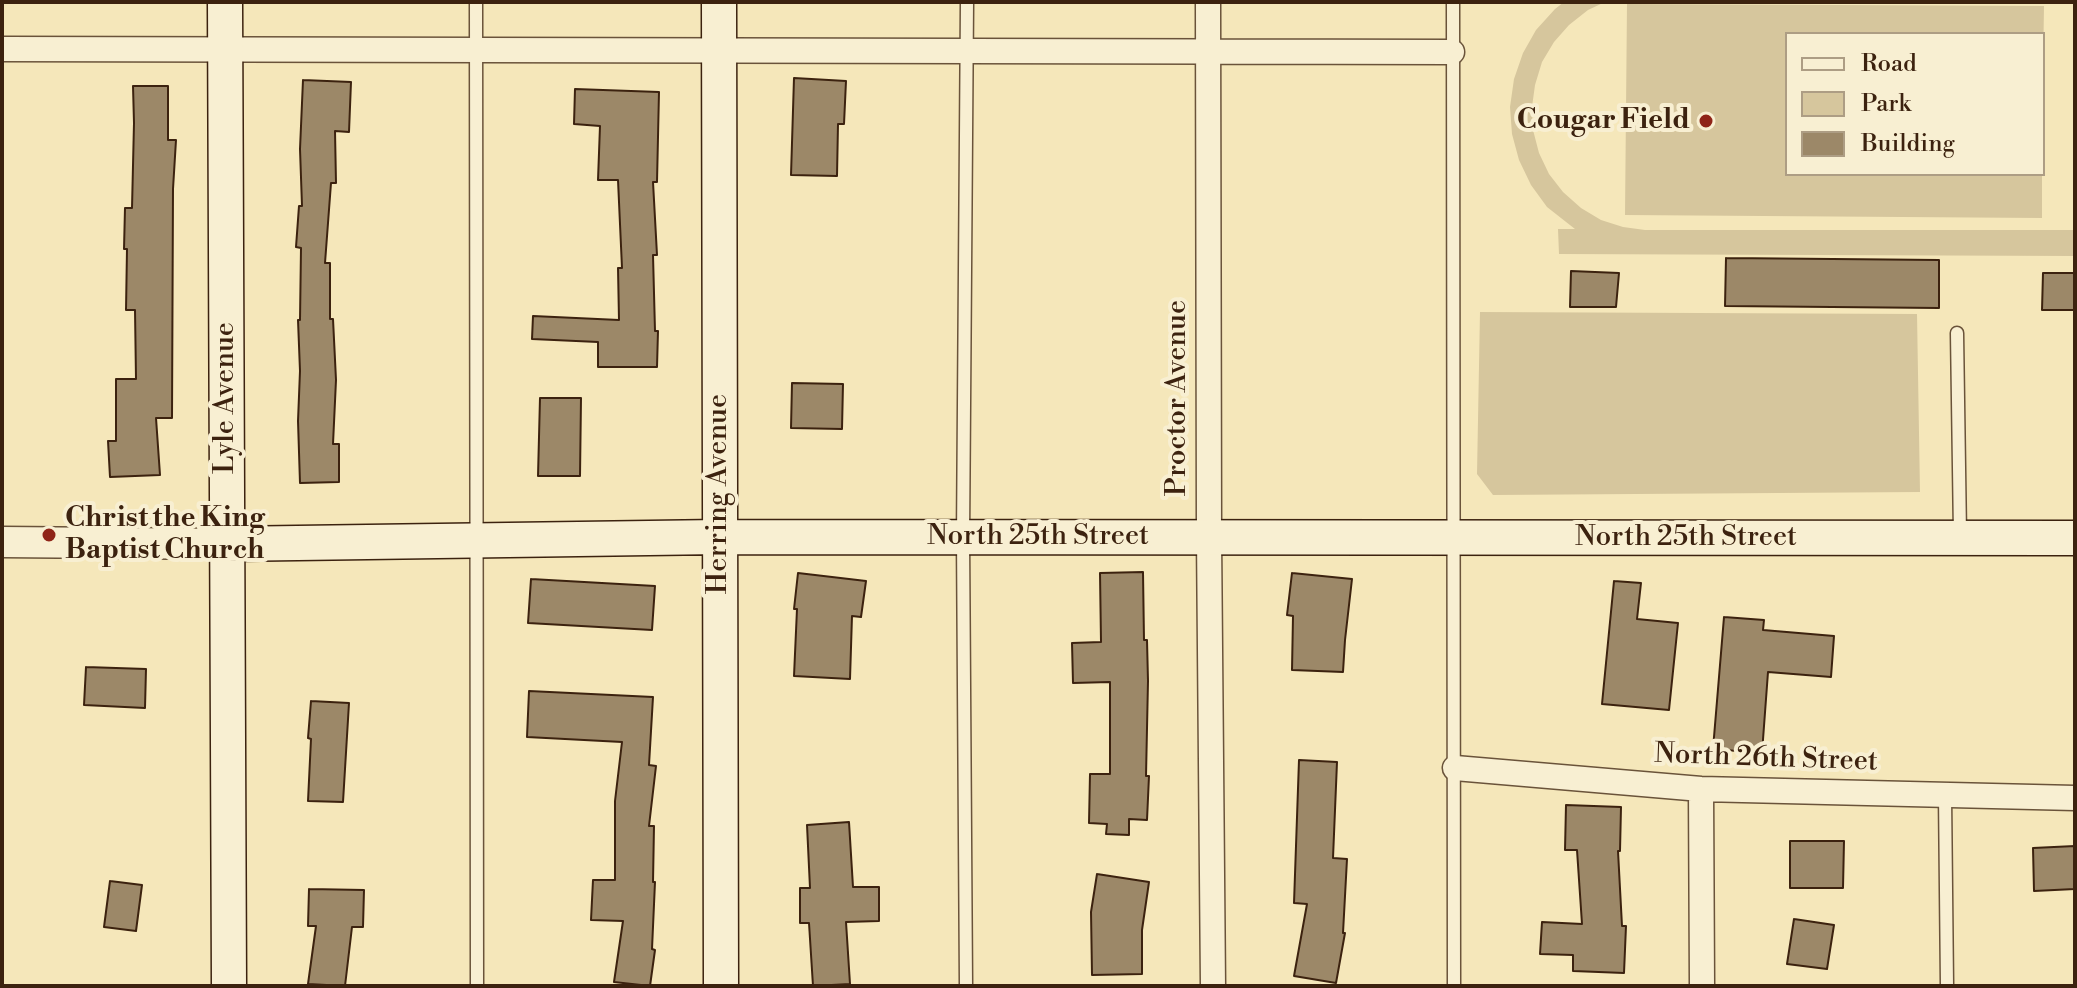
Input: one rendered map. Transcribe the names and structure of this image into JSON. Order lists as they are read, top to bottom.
{
  "streets": {
    "main road": ["Lyle Avenue", "Herring Avenue", "North 25th Street"],
    "street": ["Proctor Avenue", "North 26th Street"]
  },
  "crossings": [
    ["Lyle Avenue", "North 25th Street"],
    ["Proctor Avenue", "North 25th Street"],
    ["Herring Avenue", "North 25th Street"]
  ],
  "places": ["Cougar Field", "Christ the King Baptist Church"],
  "legend": ["Road", "Park", "Building"]
}
